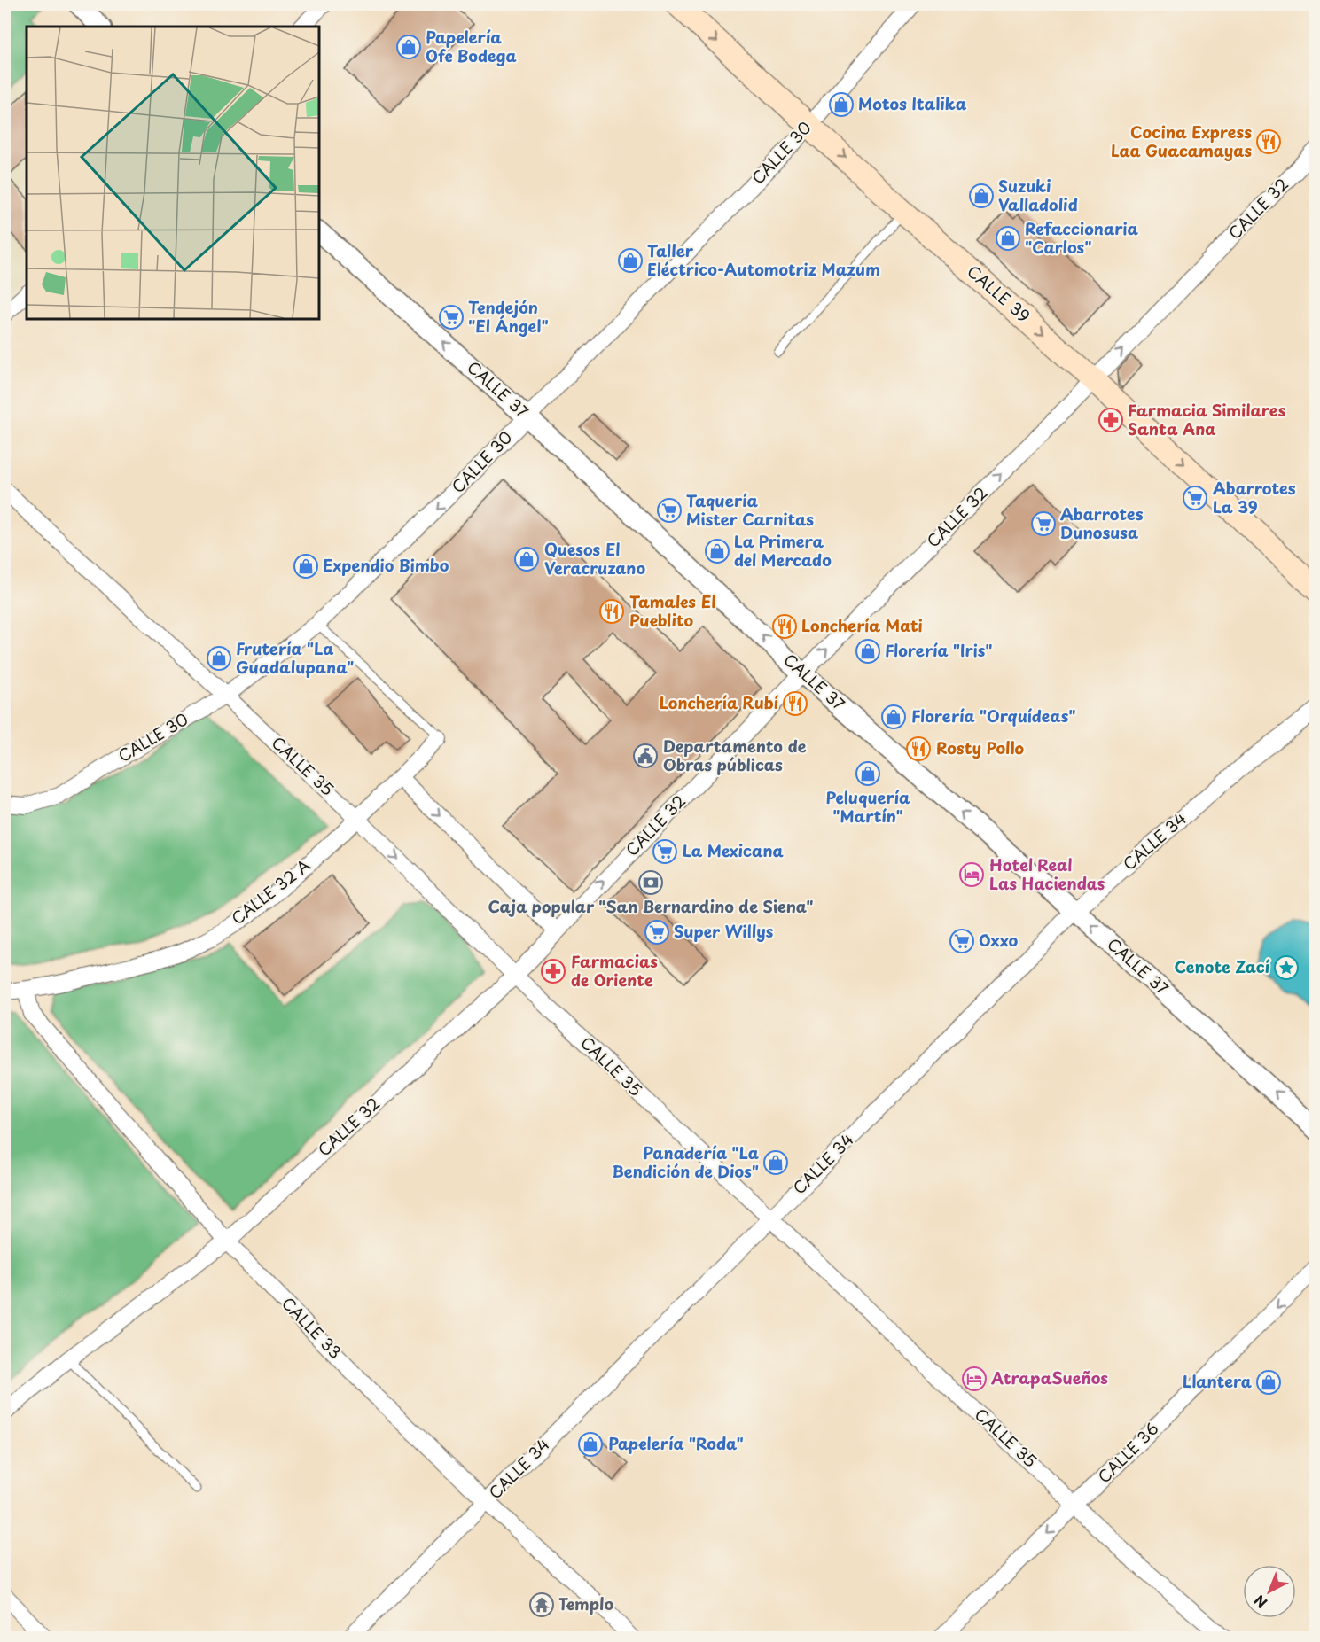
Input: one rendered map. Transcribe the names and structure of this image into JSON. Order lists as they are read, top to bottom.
{
  "streets": {
    "main road": ["CALLE 39"],
    "street": [
      "CALLE 30",
      "CALLE 32",
      "CALLE 37",
      "CALLE 35",
      "CALLE 34",
      "CALLE 32 A",
      "CALLE 33",
      "CALLE 36"
    ]
  },
  "crossings": [
    ["CALLE 30", "CALLE 39"],
    ["CALLE 30", "CALLE 37"],
    ["CALLE 30", "CALLE 35"],
    ["CALLE 32", "CALLE 39"],
    ["CALLE 32", "CALLE 37"],
    ["CALLE 32", "CALLE 35"],
    ["CALLE 32", "CALLE 33"],
    ["CALLE 37", "CALLE 34"],
    ["CALLE 35", "CALLE 34"],
    ["CALLE 35", "CALLE 32 A"],
    ["CALLE 35", "CALLE 36"],
    ["CALLE 34", "CALLE 33"],
    ["CALLE 32 A", "CALLE 33"]
  ],
  "one_way": [
    "CALLE 32",
    "CALLE 39",
    "CALLE 37",
    "CALLE 36"
  ],
  "places": {
    "shop": [
      "Papelería Ofe Bodega",
      "Motos Italika",
      "Suzuki Valladolid",
      "Refaccionaria \"Carlos\"",
      "Taller Eléctrico-Automotriz Mazum",
      "La Primera del Mercado",
      "Quesos El Veracruzano",
      "Expendio Bimbo",
      "Florería \"Iris\"",
      "Frutería \"La Guadalupana\"",
      "Florería \"Orquídeas\"",
      "Peluquería \"Martín\"",
      "Panadería \"La Bendición de Dios\"",
      "Llantera",
      "Papelería \"Roda\""
    ],
    "restaurant": [
      "Cocina Express Laa Guacamayas",
      "Tamales El Pueblito",
      "Lonchería Mati",
      "Lonchería Rubí",
      "Rosty Pollo"
    ],
    "supermarket": [
      "Tendejón \"El Ángel\"",
      "Abarrotes La 39",
      "Taquería Mister Carnitas",
      "Abarrotes Dunosusa",
      "La Mexicana",
      "Super Willys",
      "Oxxo"
    ],
    "pharmacy": ["Farmacia Similares Santa Ana", "Farmacias de Oriente"],
    "public building": ["Departamento de Obras públicas"],
    "hotel": ["Hotel Real Las Haciendas", "AtrapaSueños"],
    "bank": ["Caja popular \"San Bernardino de Siena\""],
    "place": ["Cenote Zací"],
    "temple": ["Templo"]
  },
  "north": "bottom left"
}
